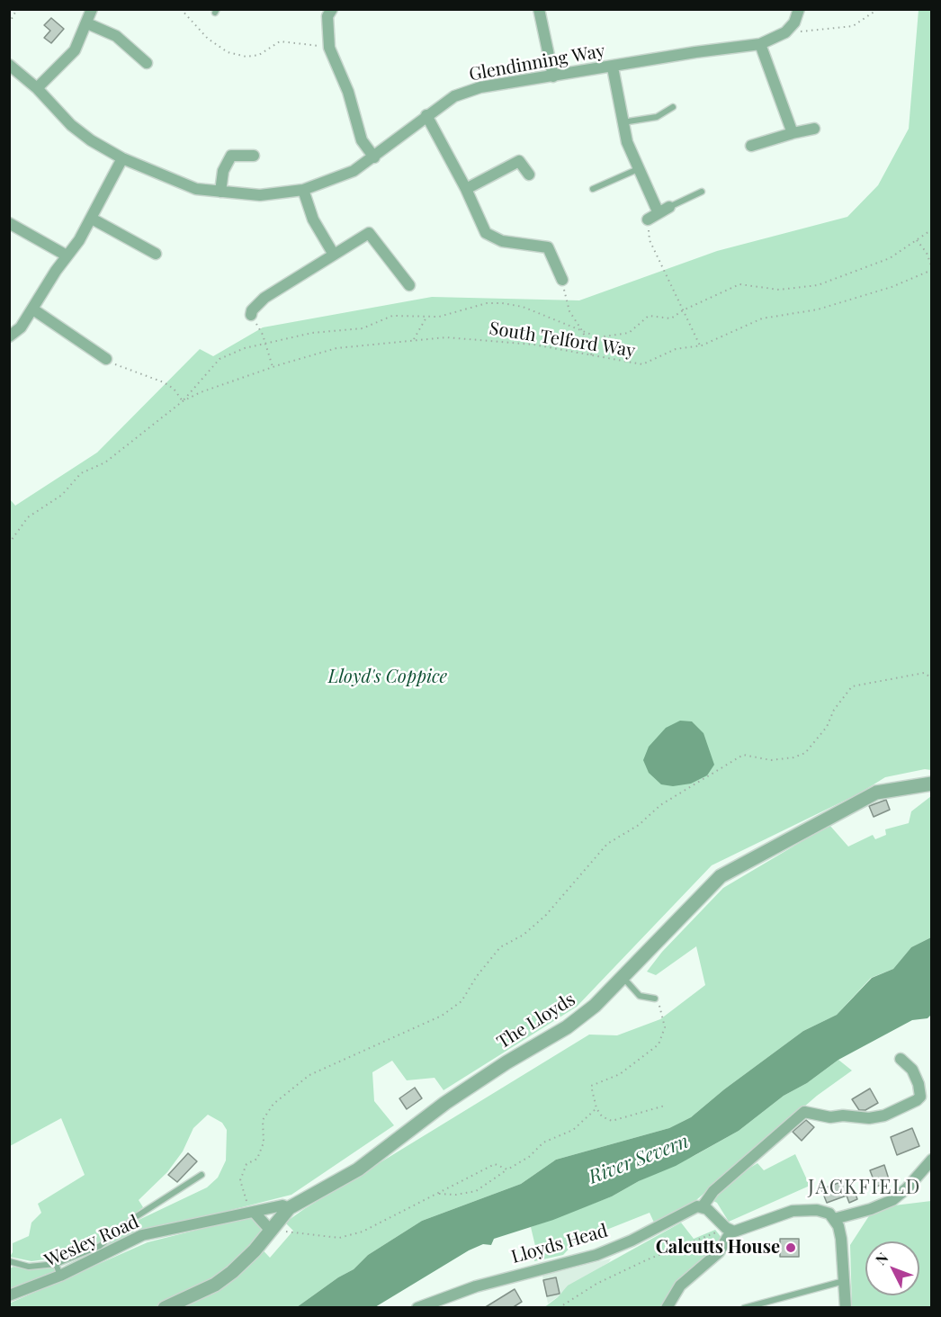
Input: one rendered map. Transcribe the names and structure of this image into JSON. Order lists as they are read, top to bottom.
{
  "streets": {
    "street": [
      "Glendinning Way",
      "The Lloyds",
      "Wesley Road",
      "Lloyds Head"
    ],
    "path": ["South Telford Way"]
  },
  "crossings": [
    ["The Lloyds", "Wesley Road"]
  ],
  "districts": ["JACKFIELD"],
  "water": ["River Severn"],
  "parks": ["Lloyd's Coppice"],
  "places": ["Calcutts House"],
  "north": "top left"
}
